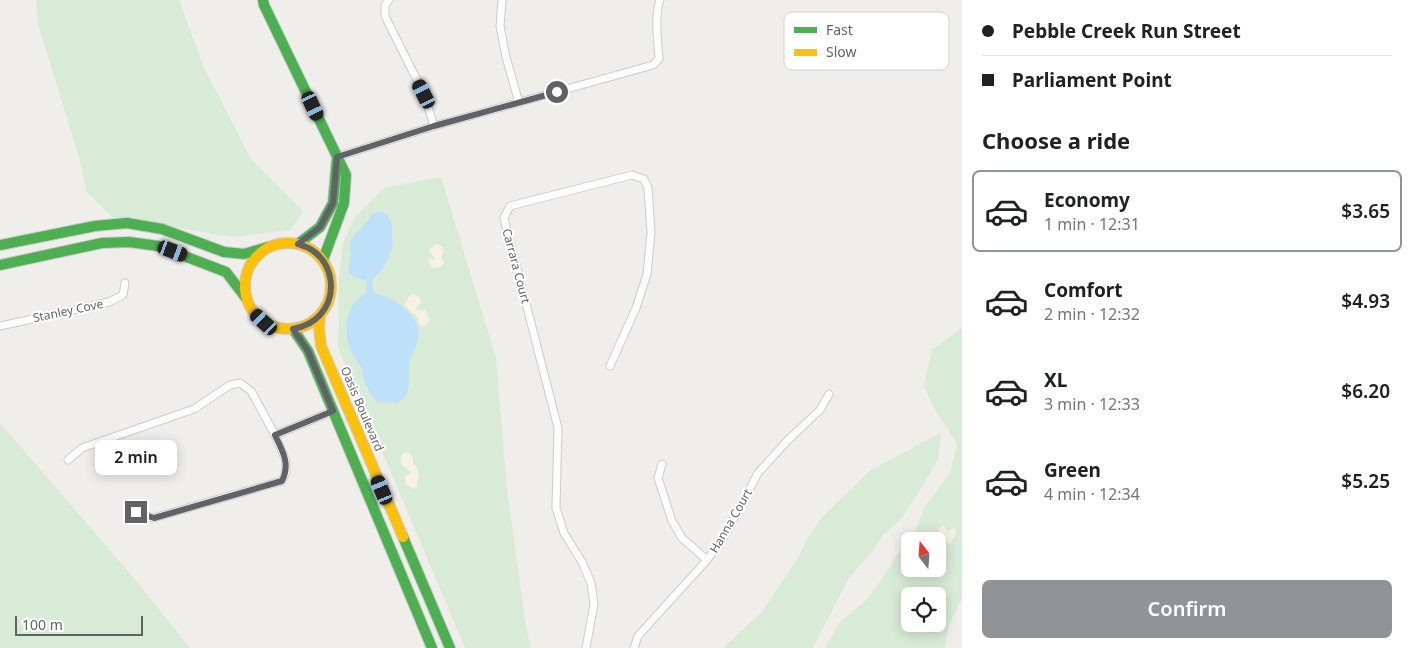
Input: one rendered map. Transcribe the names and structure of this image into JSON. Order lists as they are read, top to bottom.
{
  "streets": {
    "main road": ["Oasis Boulevard"],
    "street": ["Carrara Court", "Stanley Cove", "Hanna Court"]
  },
  "legend": ["Fast", "Slow"],
  "scale_bar": "100 m",
  "north": "top",
  "page": {
    "banner": ["Pebble Creek Run Street", "Parliament Point"],
    "heading": "Choose a ride",
    "list": [
      {
        "name": "Economy",
        "note": "1 min · 12:31",
        "value": "$3.65"
      },
      {
        "name": "Comfort",
        "note": "2 min · 12:32",
        "value": "$4.93"
      },
      {
        "name": "XL",
        "note": "3 min · 12:33",
        "value": "$6.20"
      },
      {
        "name": "Green",
        "note": "4 min · 12:34",
        "value": "$5.25"
      }
    ],
    "bubble": "2 min",
    "buttons": "Confirm",
    "scale": "100 m"
  }
}
